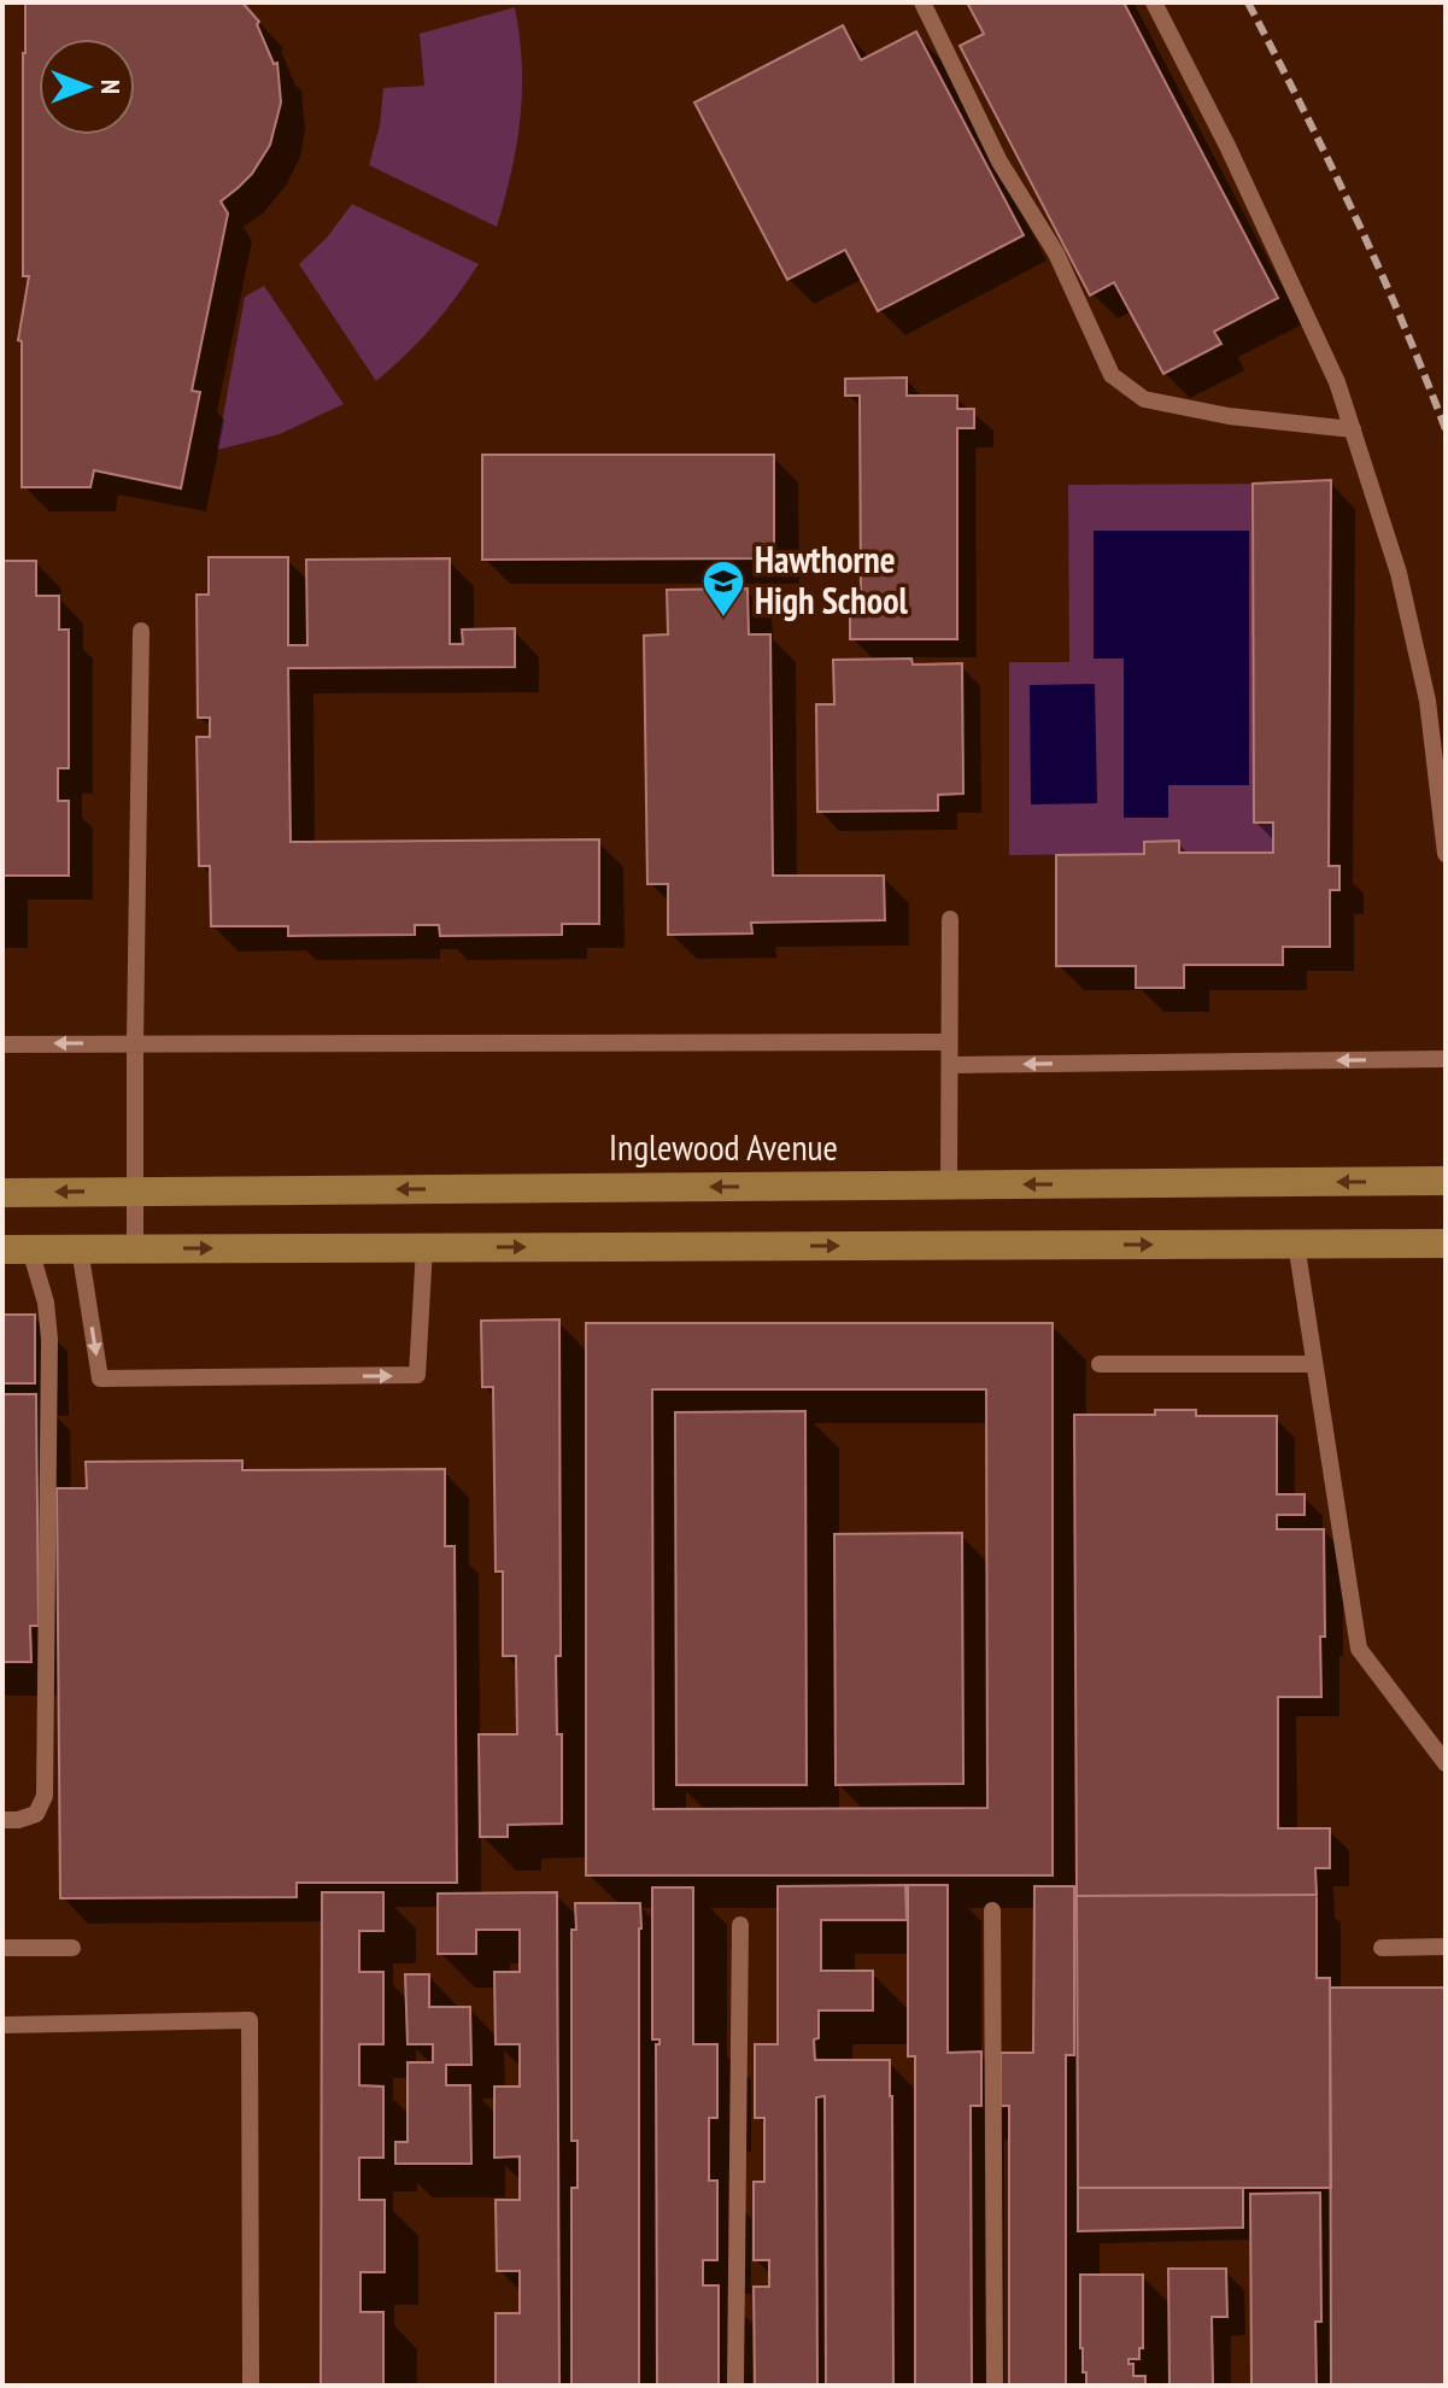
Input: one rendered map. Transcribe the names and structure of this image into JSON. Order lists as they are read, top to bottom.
{
  "streets": {
    "main road": ["Inglewood Avenue"]
  },
  "places": {
    "school or university": ["Hawthorne High School"]
  },
  "north": "right"
}
